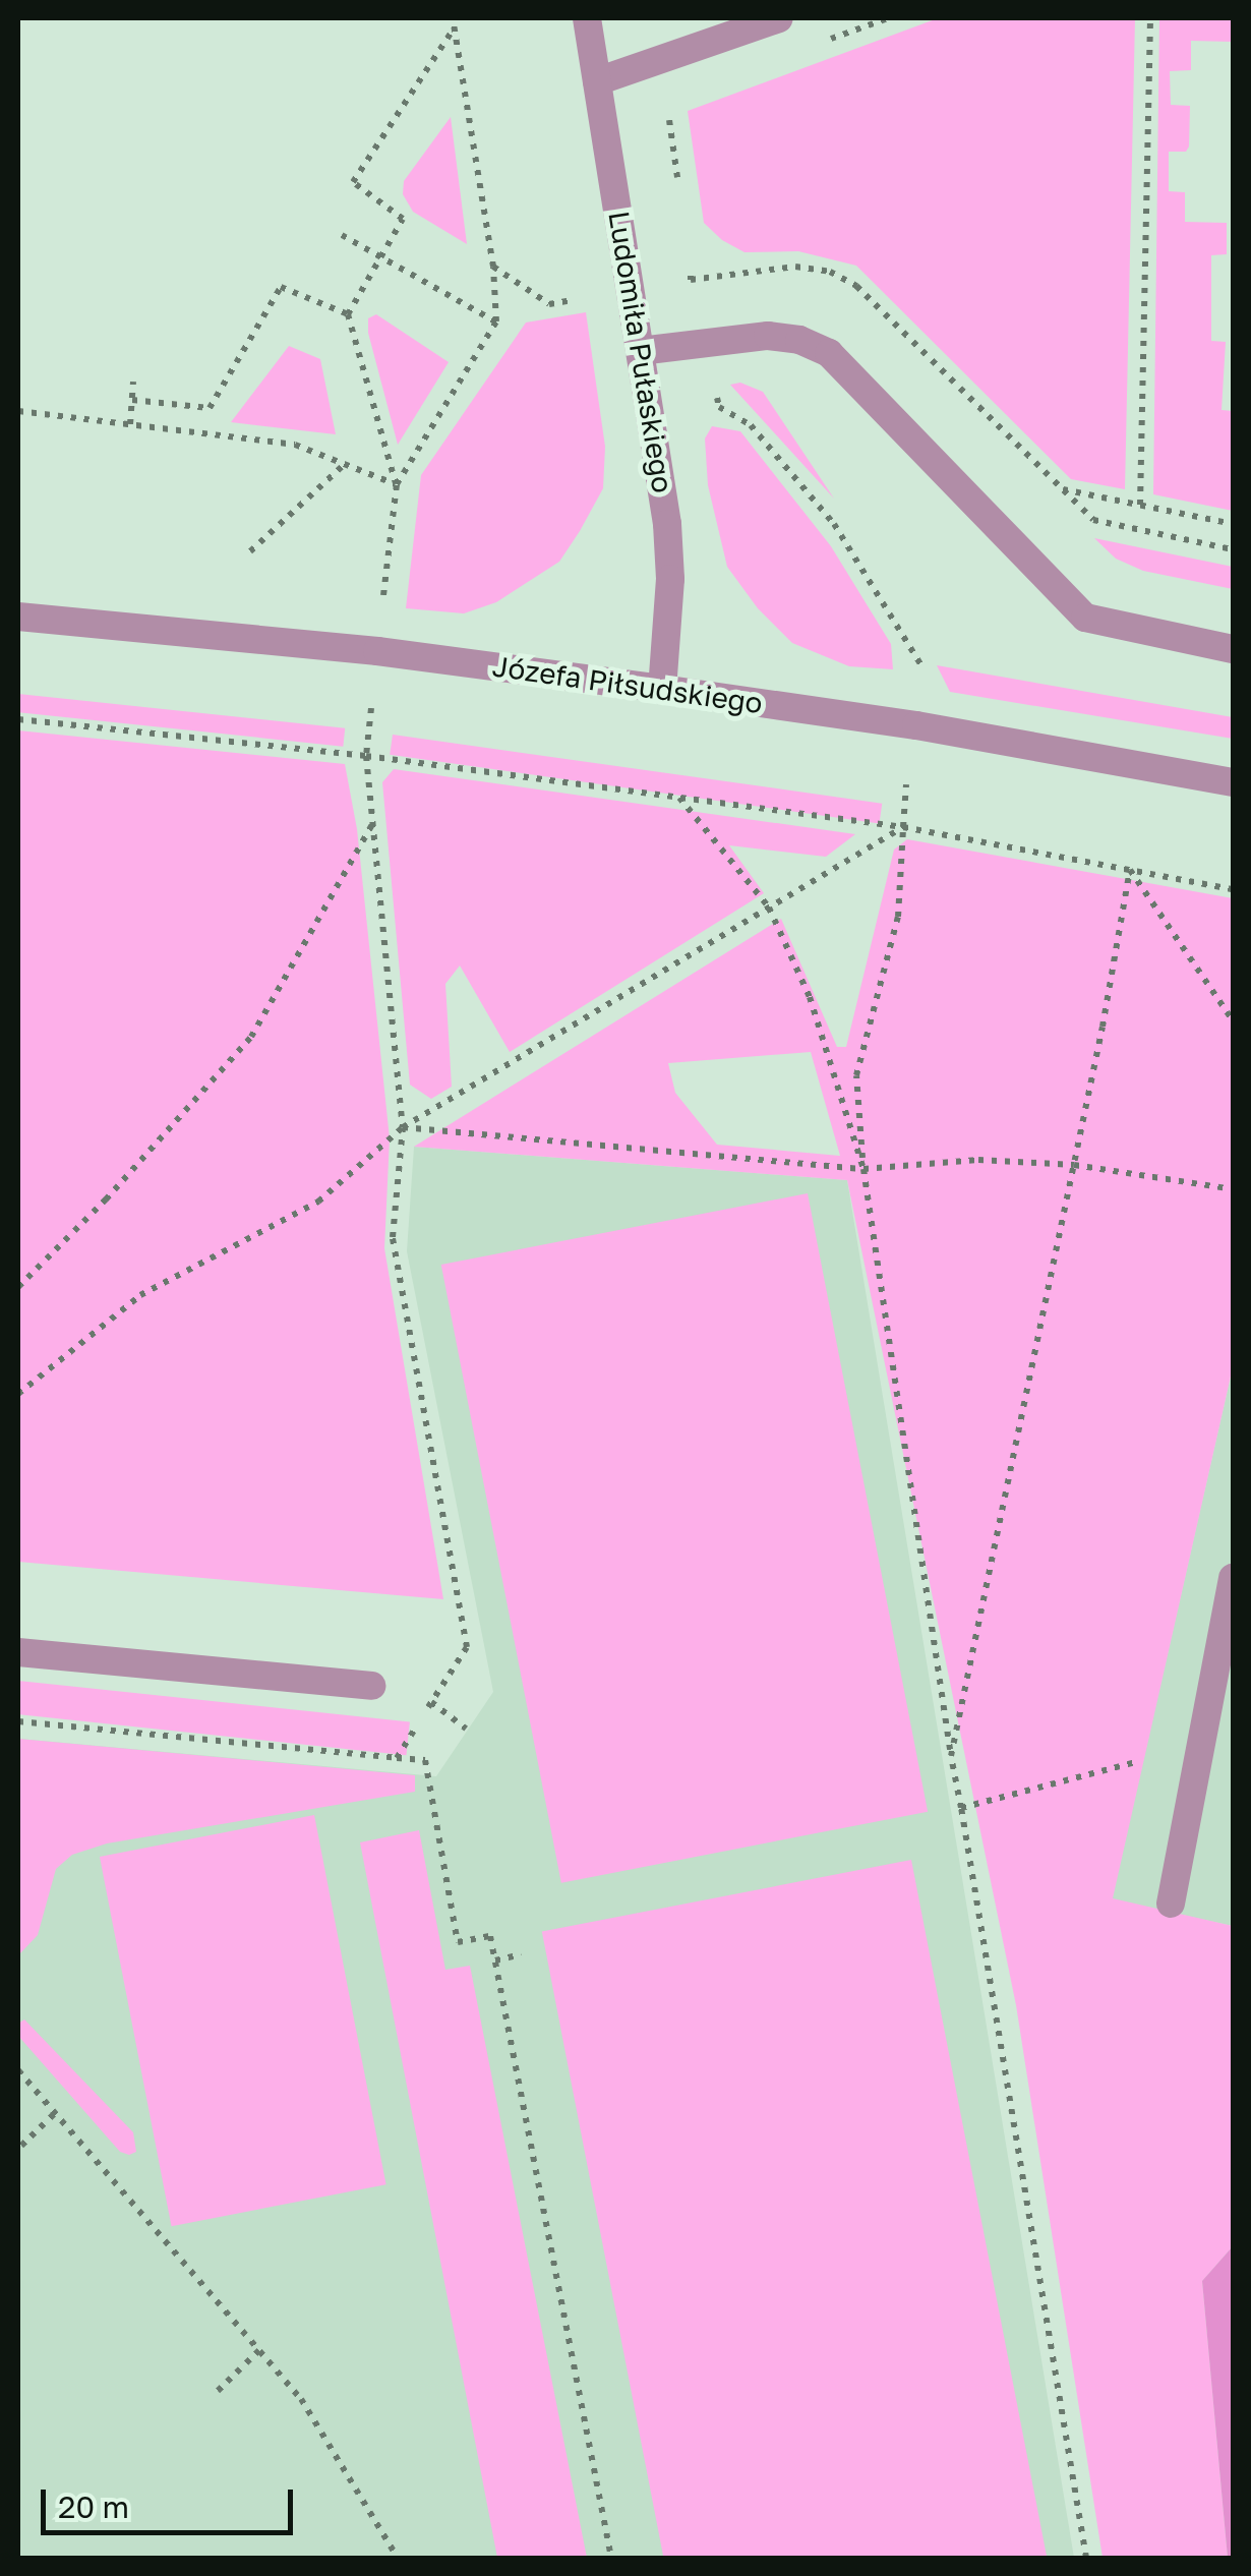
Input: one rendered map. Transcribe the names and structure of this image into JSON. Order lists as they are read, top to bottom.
{
  "streets": {
    "street": ["Ludomiła Pułaskiego", "Józefa Piłsudskiego"]
  },
  "crossings": [
    ["Ludomiła Pułaskiego", "Józefa Piłsudskiego"]
  ],
  "scale_bar": "20 m"
}
